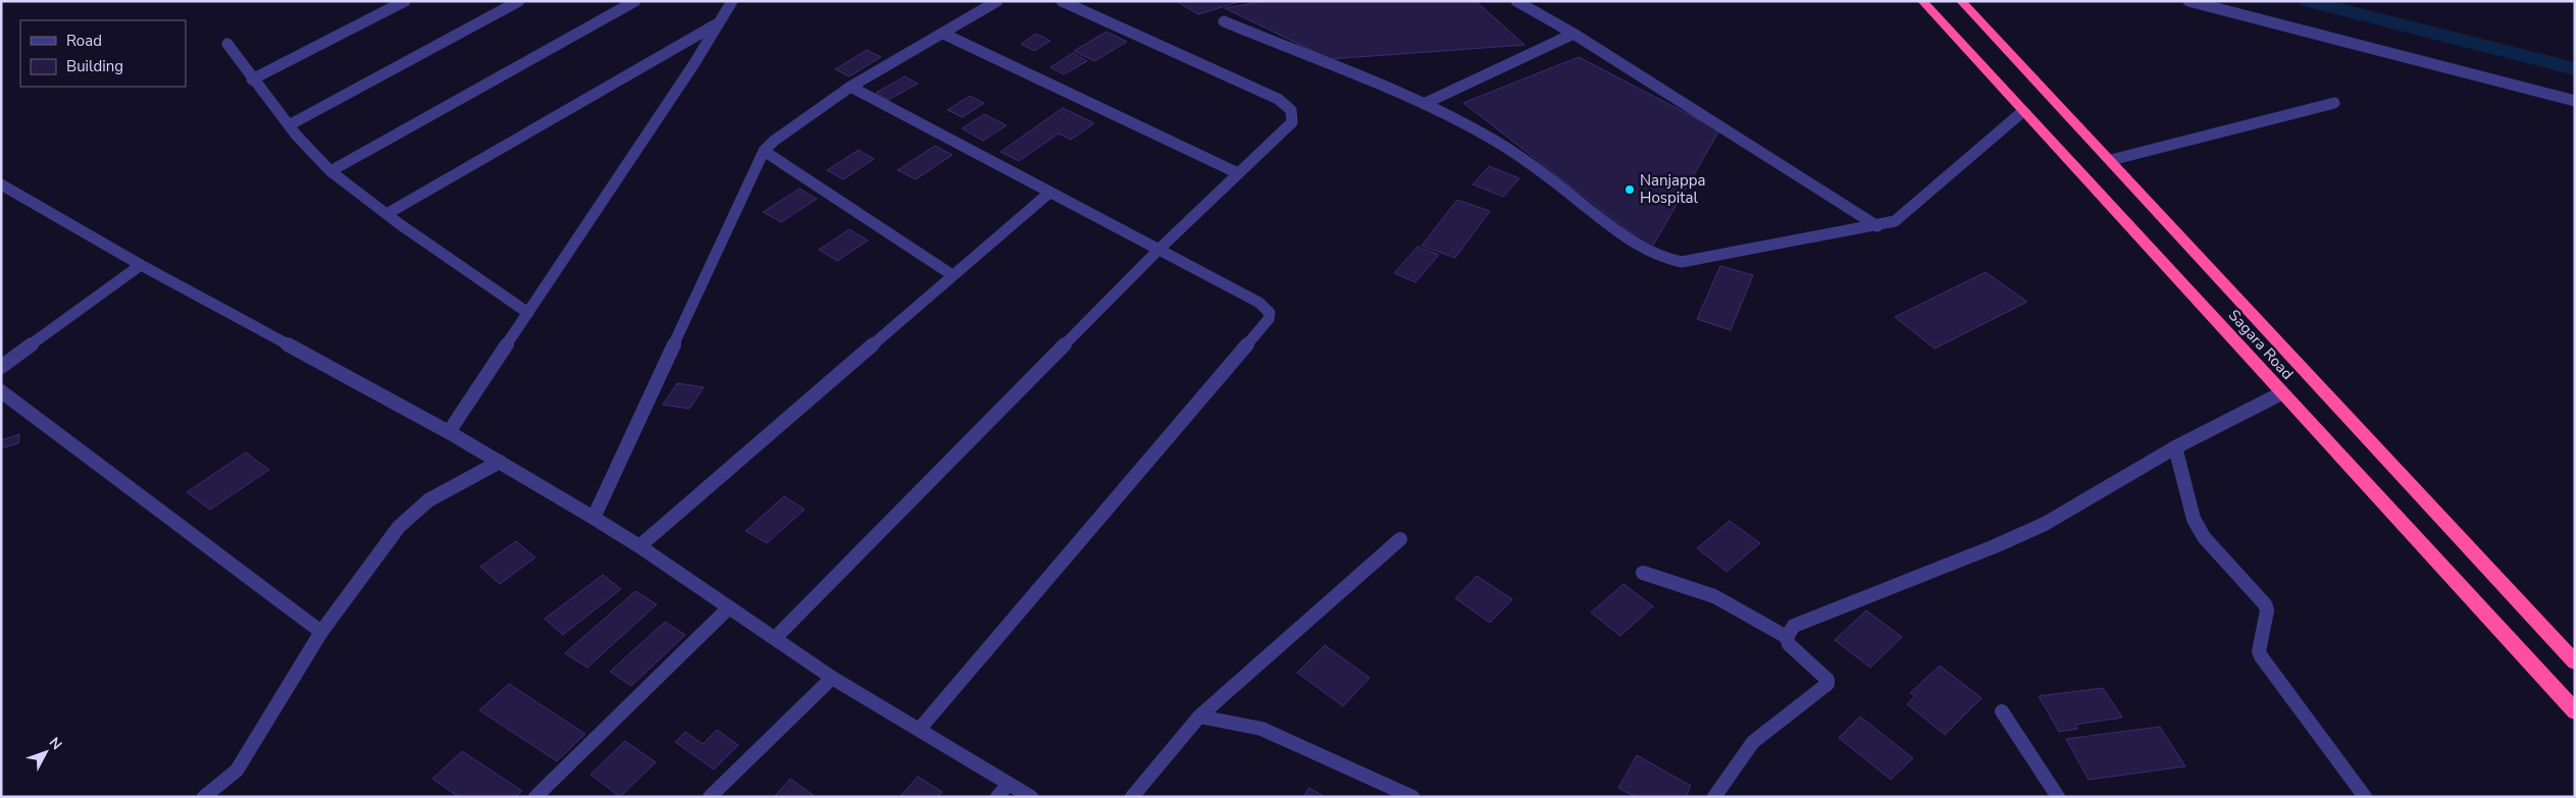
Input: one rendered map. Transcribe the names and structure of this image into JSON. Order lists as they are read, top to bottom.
{
  "streets": {
    "highway": ["Sagara Road"]
  },
  "places": ["Nanjappa Hospital"],
  "legend": ["Road", "Building"],
  "north": "top right"
}
